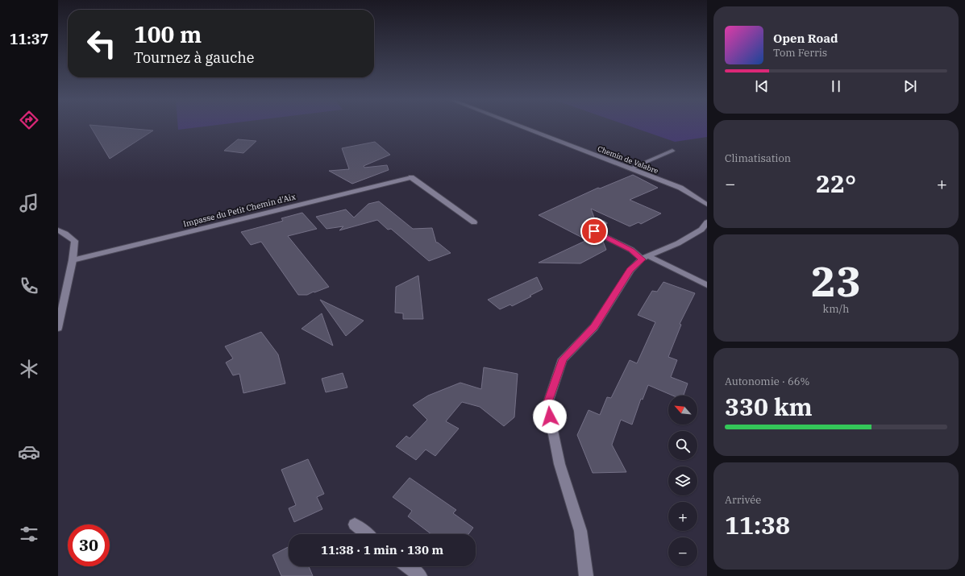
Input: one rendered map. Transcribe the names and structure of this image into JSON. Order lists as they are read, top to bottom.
{
  "streets": {
    "street": ["Chemin de Valabre", "Impasse du Petit Chemin d'Aix"]
  },
  "north": "top left",
  "page": {
    "tabs": "11:37",
    "turn": ["100 m", "Tournez à gauche"],
    "song": ["Open Road", "Tom Ferris"],
    "tile": [
      "Climatisation",
      ["23", "km/h"],
      ["Autonomie · 66%", "330 km"],
      ["Arrivée", "11:38"]
    ],
    "heat": ["−", "22°", "+"],
    "map_buttons": ["+", "−"],
    "limit": "30",
    "trip": "11:38 · 1 min · 130 m"
  }
}
